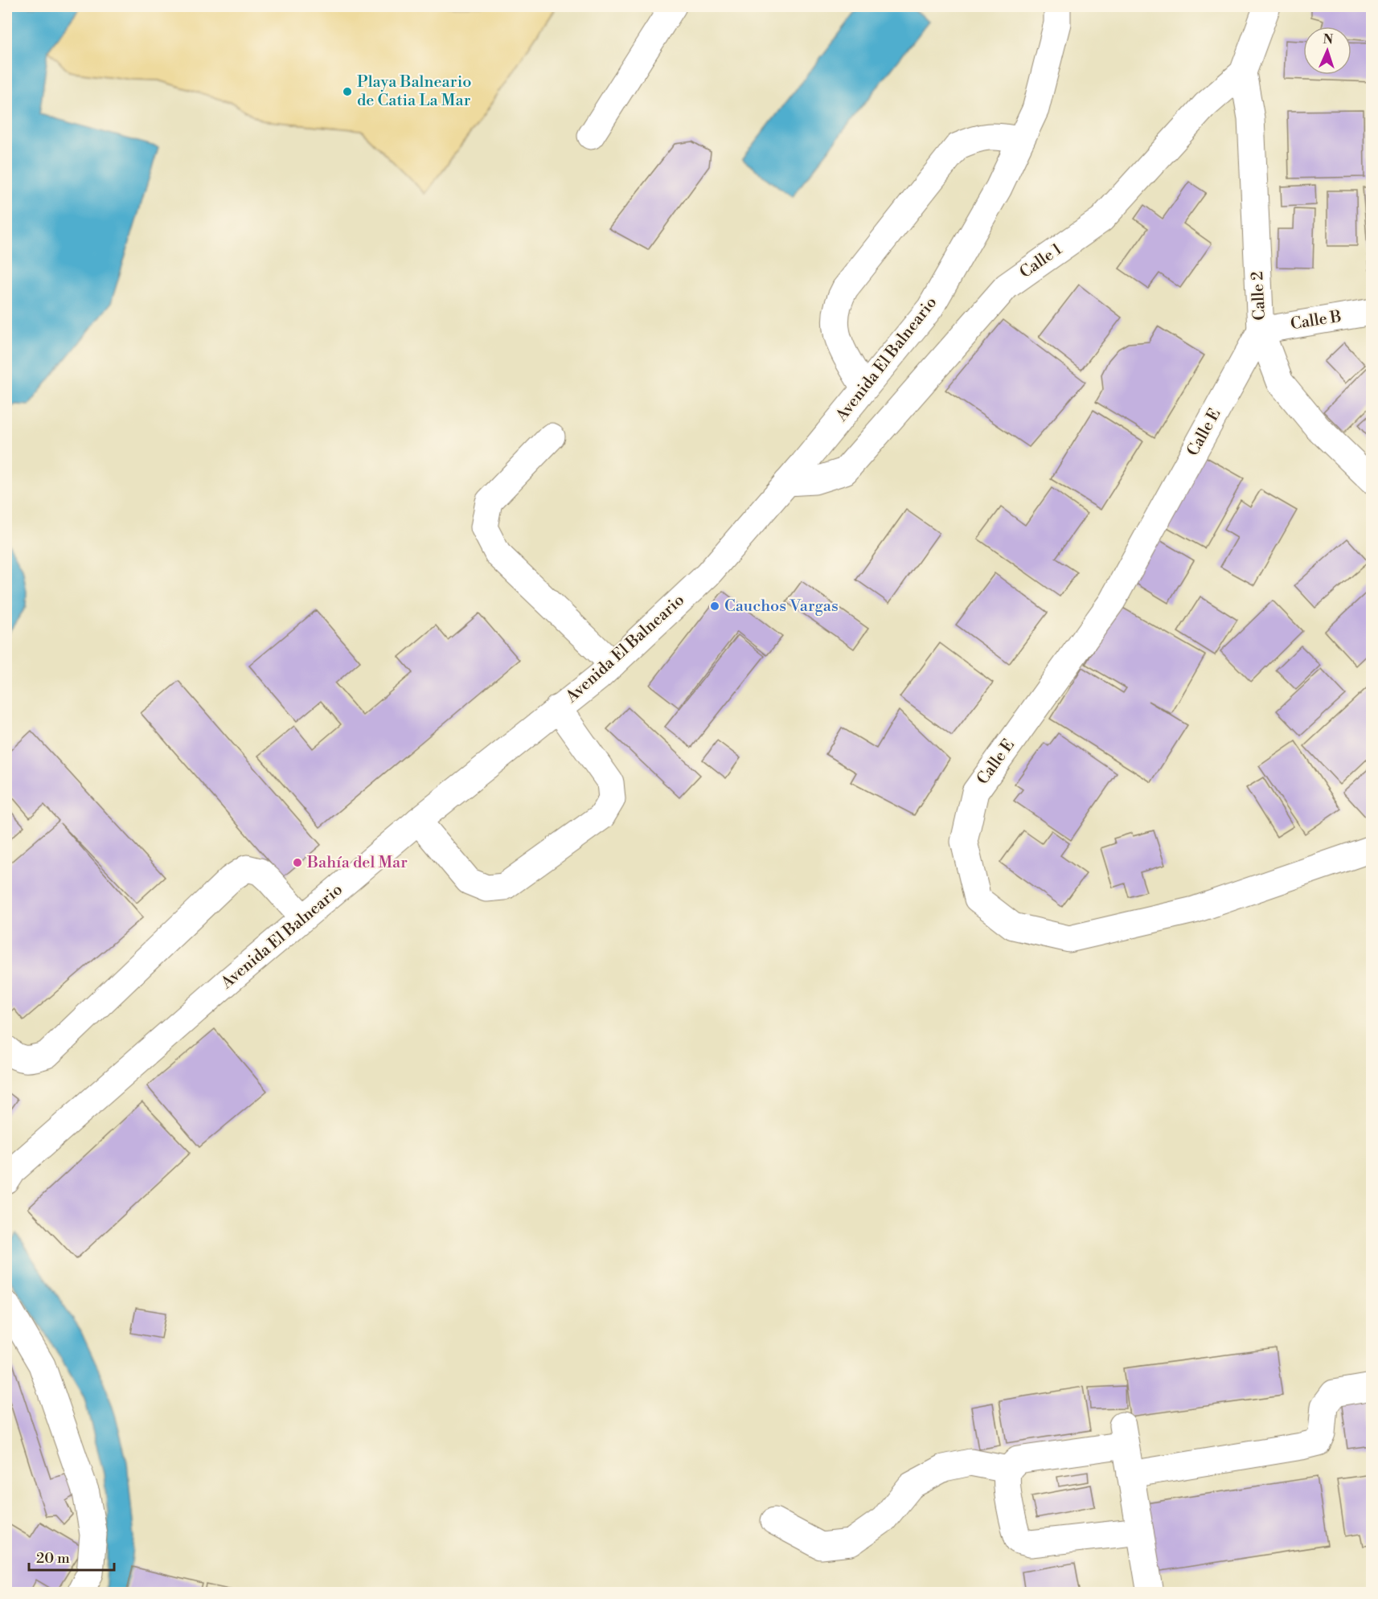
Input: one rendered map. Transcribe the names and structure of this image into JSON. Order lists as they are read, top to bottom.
{
  "streets": {
    "street": [
      "Calle 1",
      "Calle 2",
      "Calle B",
      "Avenida El Balneario",
      "Calle E"
    ]
  },
  "crossings": [
    ["Calle 1", "Calle 2"],
    ["Calle 1", "Avenida El Balneario"],
    ["Calle 2", "Calle B"],
    ["Calle 2", "Calle E"],
    ["Calle B", "Calle E"]
  ],
  "places": ["Playa Balneario de Catia La Mar", "Cauchos Vargas", "Bahía del Mar"],
  "scale_bar": "20 m",
  "north": "top"
}
